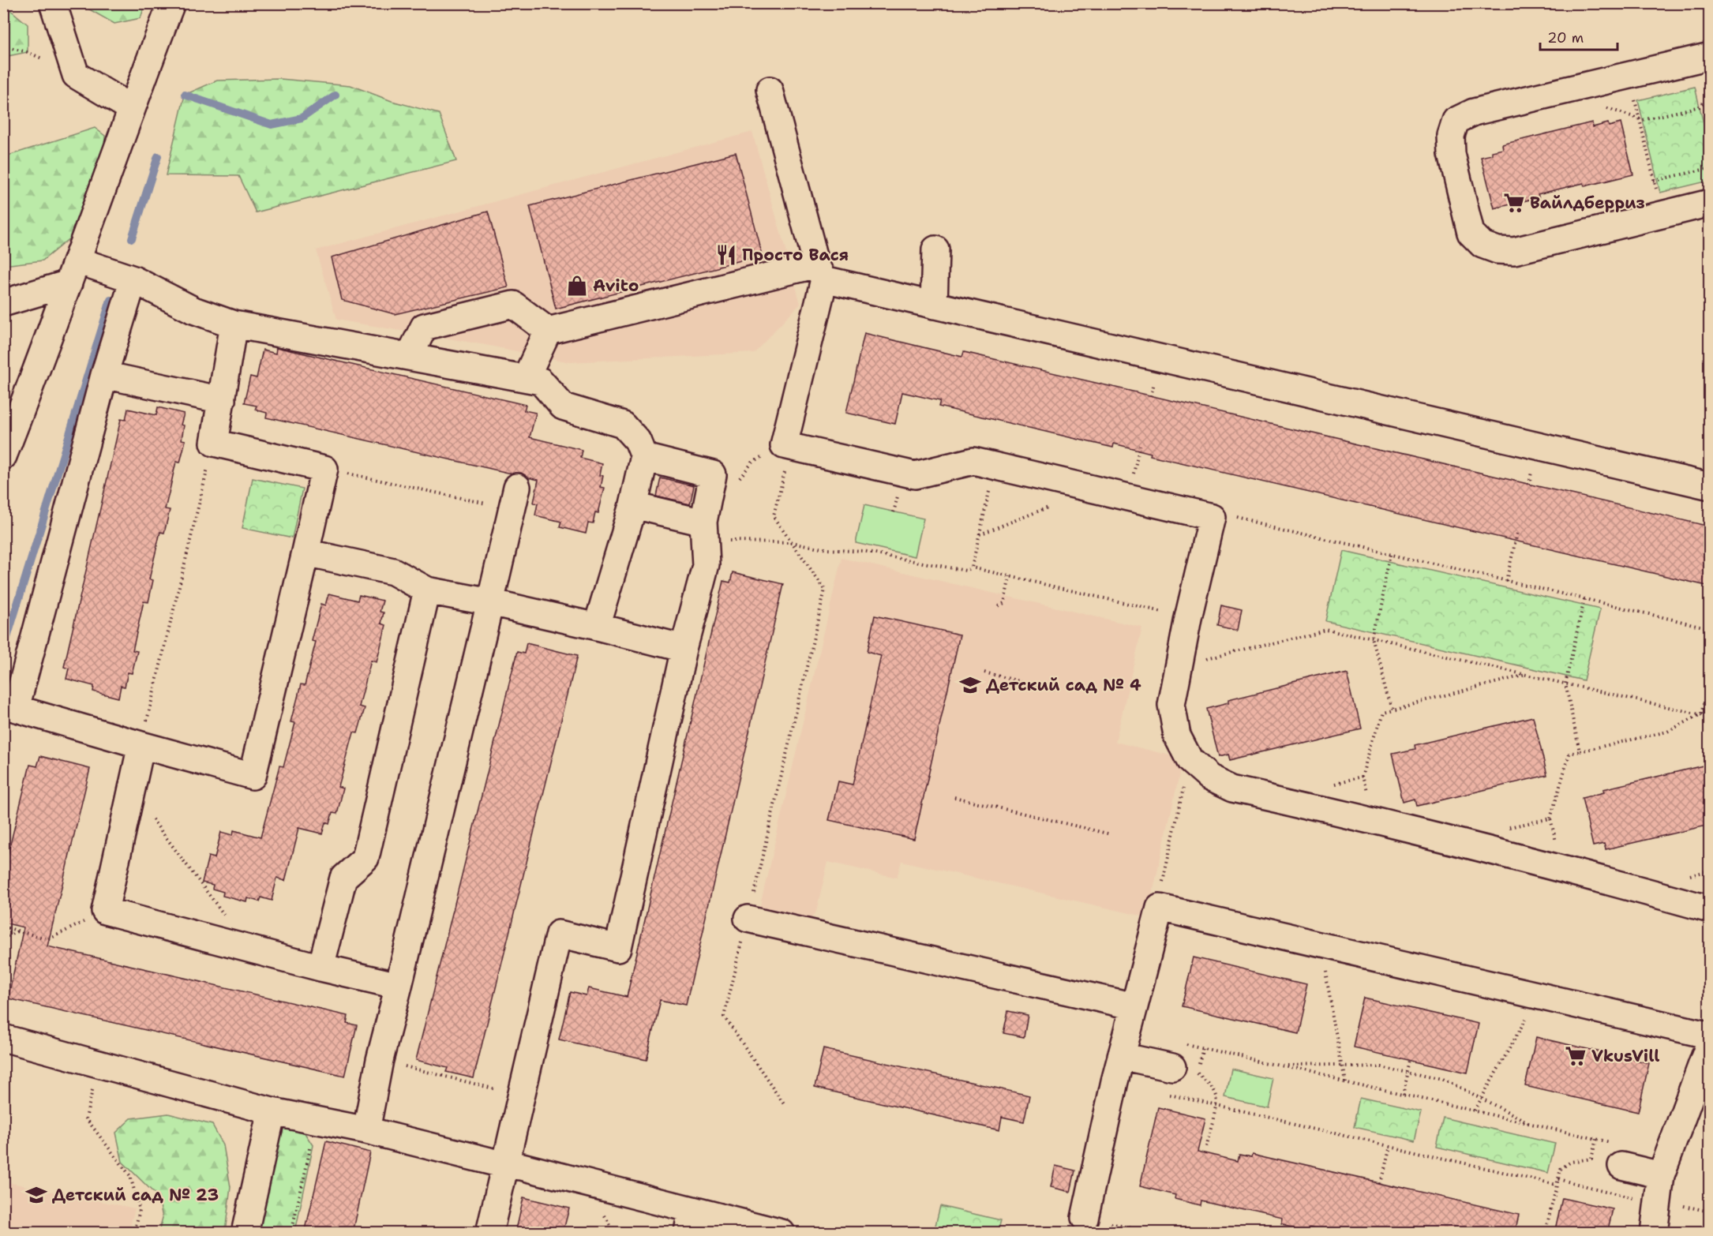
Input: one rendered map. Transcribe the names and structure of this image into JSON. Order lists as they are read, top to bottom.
{
  "places": {
    "supermarket": ["Вайлдберриз", "VkusVill"],
    "restaurant": ["Просто Вася"],
    "shop": ["Avito"],
    "school or university": ["Детский сад № 4", "Детский сад № 23"]
  },
  "scale_bar": "20 m"
}
